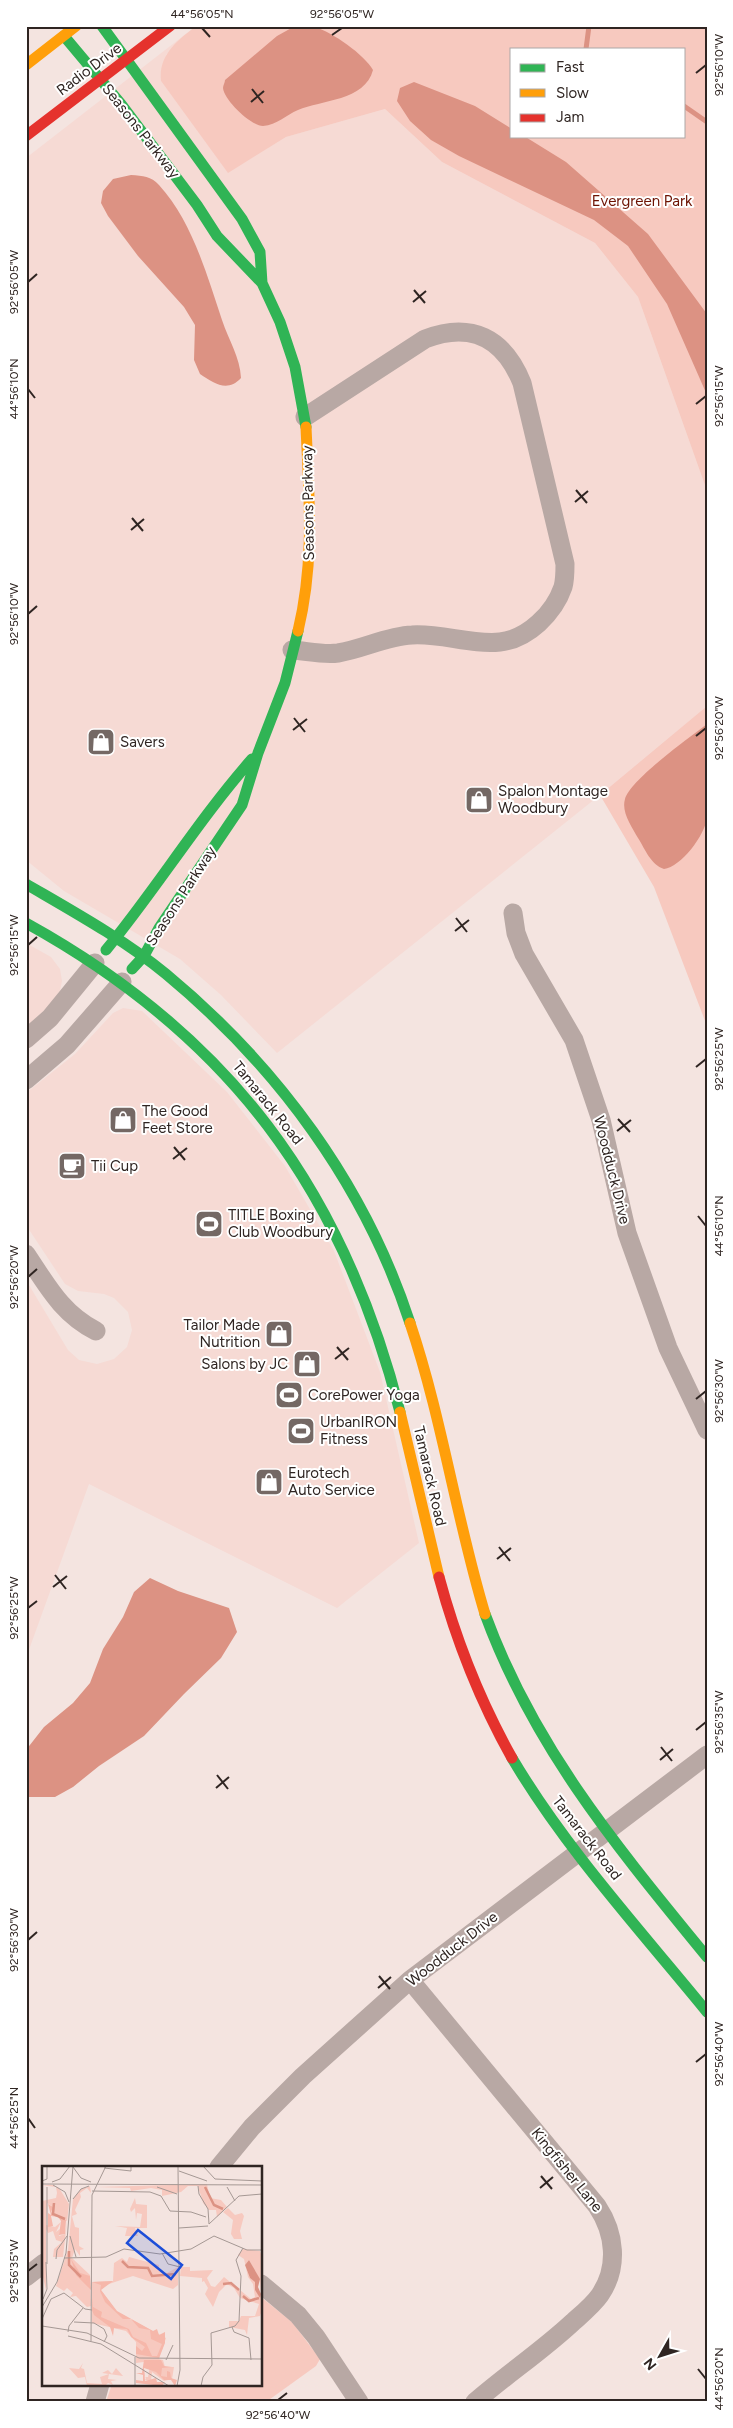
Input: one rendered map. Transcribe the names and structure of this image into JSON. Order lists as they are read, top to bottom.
{
  "streets": {
    "street": [
      "Radio Drive",
      "Seasons Parkway",
      "Tamarack Road",
      "Woodduck Drive",
      "Kingfisher Lane"
    ]
  },
  "crossings": [
    ["Radio Drive", "Seasons Parkway"],
    ["Seasons Parkway", "Tamarack Road"],
    ["Tamarack Road", "Woodduck Drive"],
    ["Woodduck Drive", "Kingfisher Lane"]
  ],
  "parks": ["Evergreen Park"],
  "places": {
    "shop": [
      "Savers",
      "Spalon Montage Woodbury",
      "The Good Feet Store",
      "Tailor Made Nutrition",
      "Salons by JC",
      "Eurotech Auto Service"
    ],
    "cafe": ["Tii Cup"],
    "sports": ["TITLE Boxing Club Woodbury", "CorePower Yoga", "UrbanIRON Fitness"]
  },
  "legend": ["Fast", "Slow", "Jam"],
  "north": "bottom left",
  "coordinates": [
    "44°56'05\"N",
    "92°56'05\"W",
    "92°56'10\"W",
    "44°56'10\"N",
    "92°56'15\"W",
    "92°56'20\"W",
    "92°56'25\"W",
    "92°56'30\"W",
    "92°56'35\"W",
    "92°56'40\"W",
    "44°56'25\"N",
    "44°56'20\"N"
  ]
}
